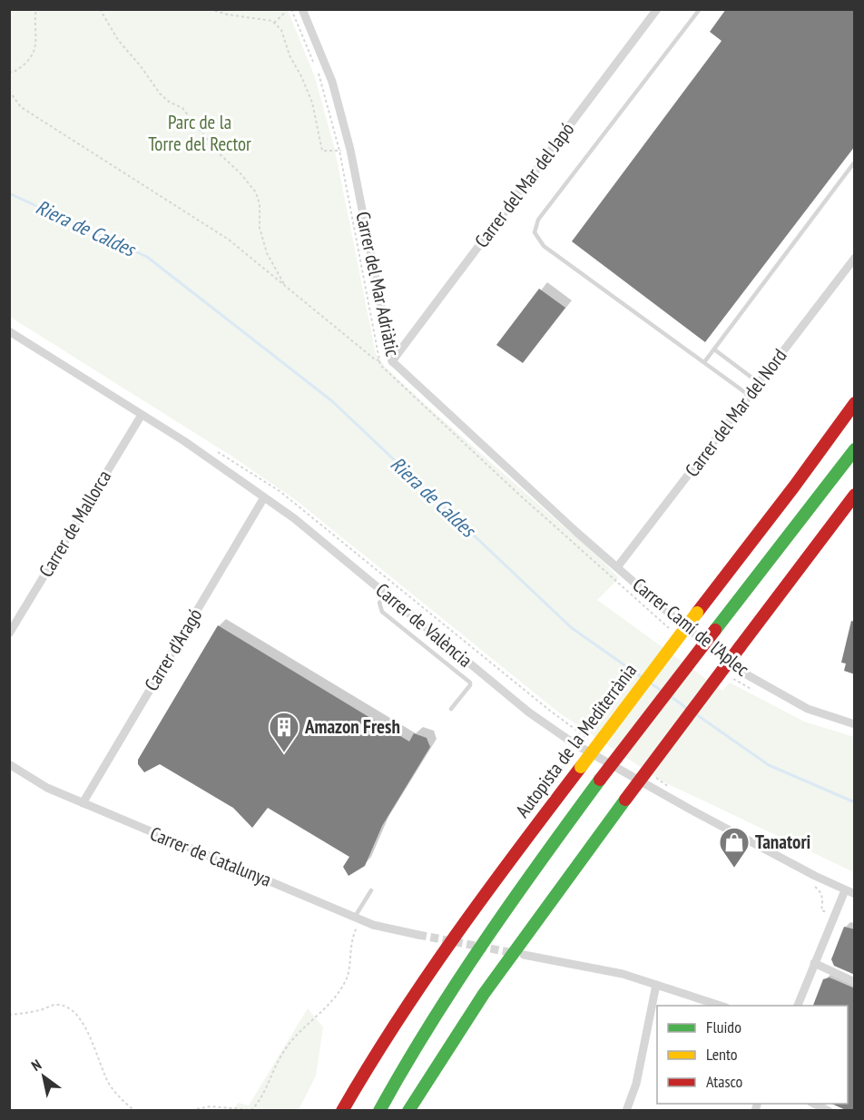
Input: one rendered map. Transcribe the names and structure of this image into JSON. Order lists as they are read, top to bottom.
{
  "streets": {
    "highway": ["Autopista de la Mediterrània"],
    "street": [
      "Carrer del Mar del Japó",
      "Carrer del Mar Adriàtic",
      "Carrer del Mar del Nord",
      "Carrer de Mallorca",
      "Carrer de València",
      "Carrer Camí de l'Aplec",
      "Carrer d'Aragó",
      "Carrer de Catalunya"
    ]
  },
  "crossings": [
    ["Carrer del Mar del Japó", "Carrer del Mar Adriàtic"],
    ["Carrer del Mar Adriàtic", "Carrer del Mar del Nord"],
    ["Carrer del Mar Adriàtic", "Carrer Camí de l'Aplec"],
    ["Carrer del Mar del Nord", "Carrer Camí de l'Aplec"],
    ["Carrer de Mallorca", "Carrer de València"],
    ["Carrer de València", "Carrer d'Aragó"],
    ["Carrer d'Aragó", "Carrer de Catalunya"]
  ],
  "water": ["Riera de Caldes"],
  "parks": ["Parc de la Torre del Rector"],
  "places": {
    "building": ["Amazon Fresh"],
    "shop": ["Tanatori"]
  },
  "legend": ["Fluido", "Lento", "Atasco"],
  "north": "top left"
}
